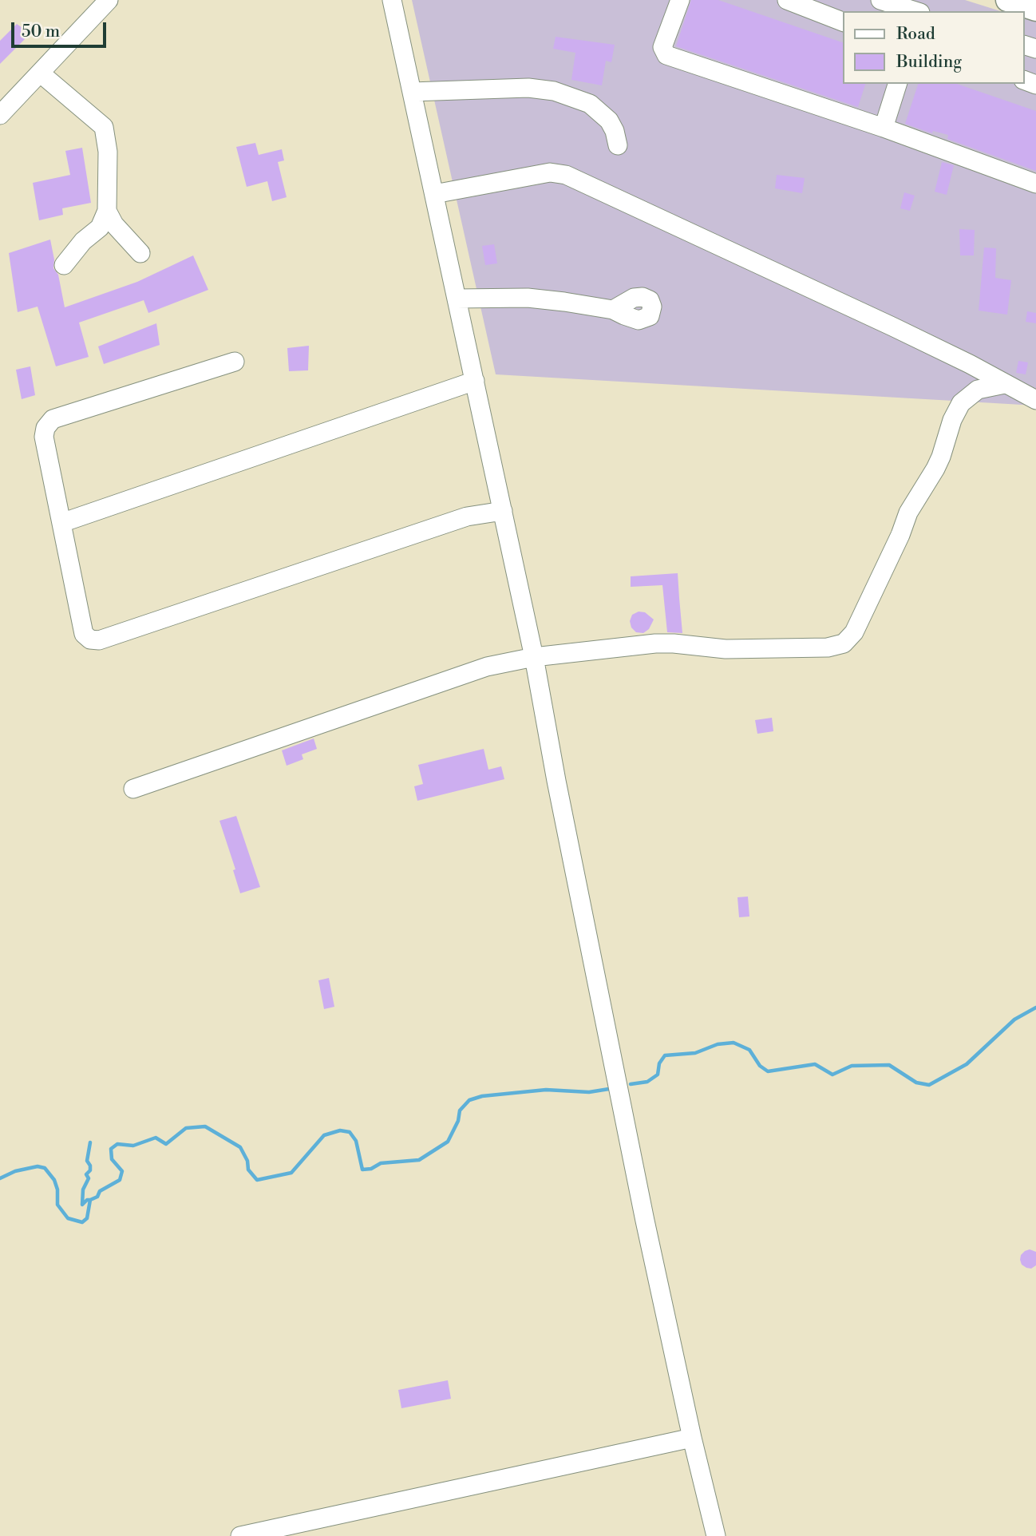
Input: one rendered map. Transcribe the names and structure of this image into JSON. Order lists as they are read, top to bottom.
{
  "legend": ["Road", "Building"],
  "scale_bar": "50 m"
}
